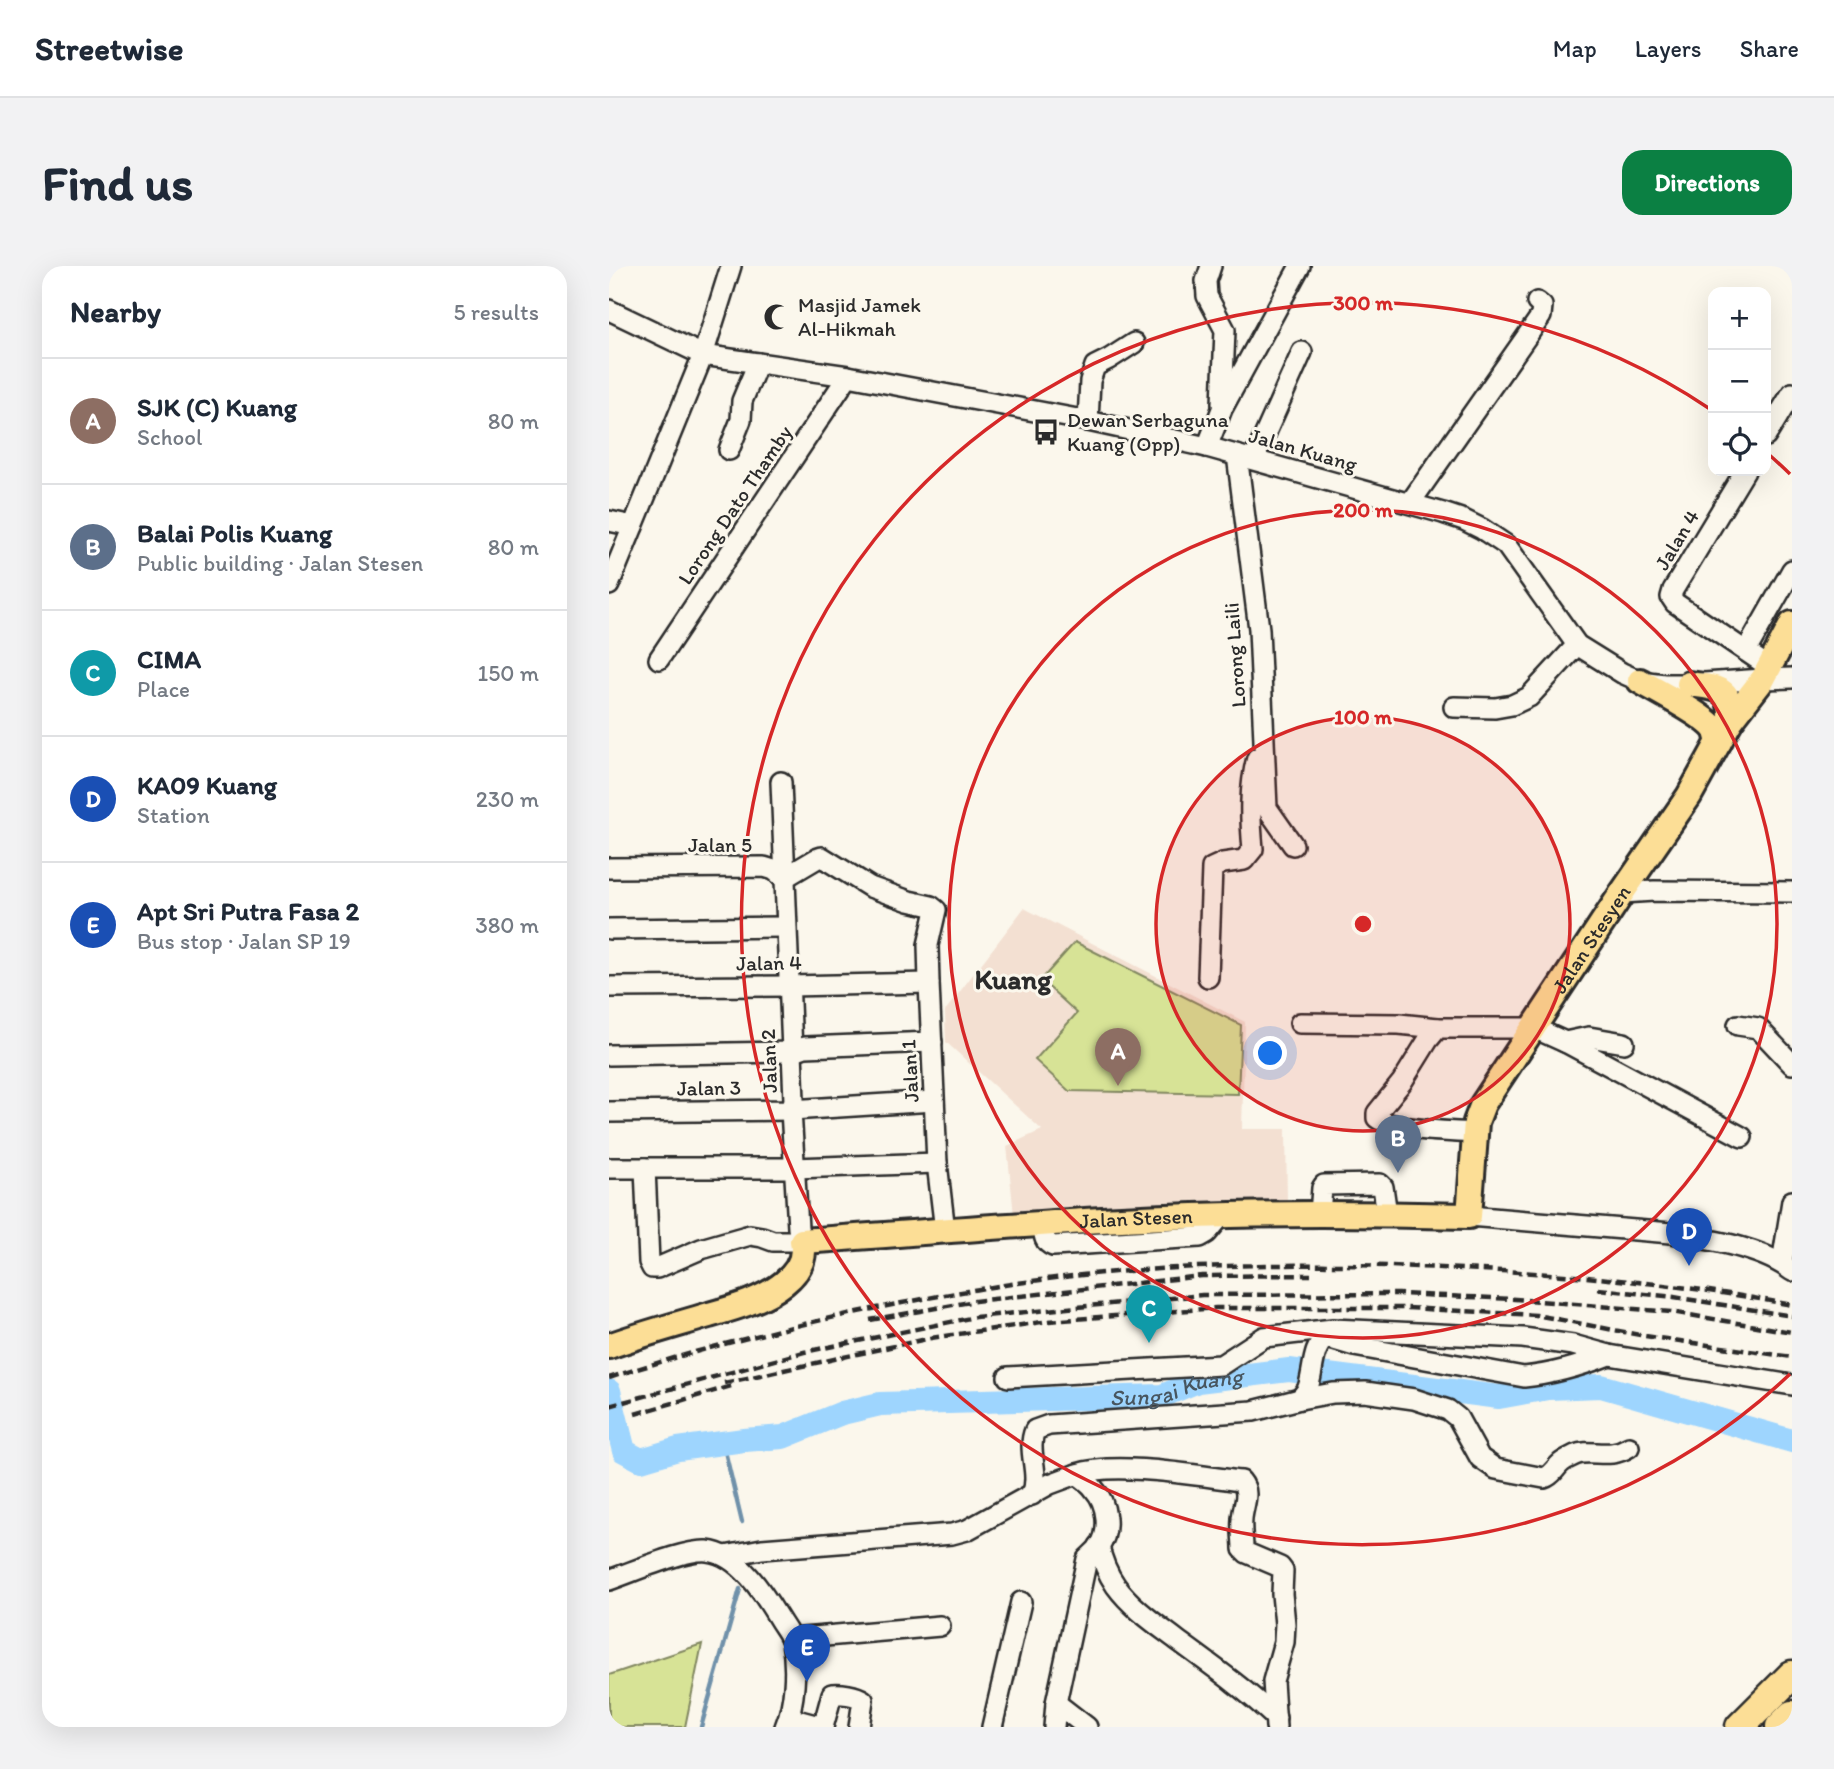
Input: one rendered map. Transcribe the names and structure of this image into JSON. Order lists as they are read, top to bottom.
{
  "streets": {
    "main road": ["Jalan Stesyen", "Jalan Stesen"],
    "street": [
      "Jalan Kuang",
      "Lorong Dato Thamby",
      "Jalan 4",
      "Lorong Laili",
      "Jalan 5",
      "Jalan 2",
      "Jalan 1",
      "Jalan 3"
    ]
  },
  "crossings": [
    ["Jalan Kuang", "Lorong Dato Thamby"],
    ["Jalan Kuang", "Lorong Laili"],
    ["Jalan Kuang", "Jalan Stesyen"],
    ["Jalan 4", "Jalan 2"],
    ["Jalan 4", "Jalan 1"],
    ["Jalan 5", "Jalan 2"],
    ["Jalan 5", "Jalan 1"],
    ["Jalan Stesyen", "Jalan Stesen"],
    ["Jalan 2", "Jalan 1"],
    ["Jalan 2", "Jalan 3"],
    ["Jalan 2", "Jalan Stesen"],
    ["Jalan 1", "Jalan 3"],
    ["Jalan 1", "Jalan Stesen"]
  ],
  "districts": ["Kuang"],
  "water": ["Sungai Kuang"],
  "places": {
    "mosque": ["Masjid Jamek Al-Hikmah"],
    "bus stop": ["Dewan Serbaguna Kuang (Opp)"]
  },
  "page": {
    "header": "Streetwise",
    "nav": ["Map", "Layers", "Share"],
    "buttons": "Directions",
    "title": "Find us",
    "heading": ["Nearby", "5 results"],
    "map_buttons": ["+", "−"],
    "list": [
      {
        "mark": "A",
        "name": "SJK (C) Kuang",
        "note": "School",
        "value": "80 m"
      },
      {
        "mark": "B",
        "name": "Balai Polis Kuang",
        "note": "Public building · Jalan Stesen",
        "value": "80 m"
      },
      {
        "mark": "C",
        "name": "CIMA",
        "note": "Place",
        "value": "150 m"
      },
      {
        "mark": "D",
        "name": "KA09 Kuang",
        "note": "Station",
        "value": "230 m"
      },
      {
        "mark": "E",
        "name": "Apt Sri Putra Fasa 2",
        "note": "Bus stop · Jalan SP 19",
        "value": "380 m"
      }
    ],
    "pins": [
      "A",
      "B",
      "D",
      "C",
      "E"
    ]
  },
  "rings": ["300 m", "200 m", "100 m"]
}
